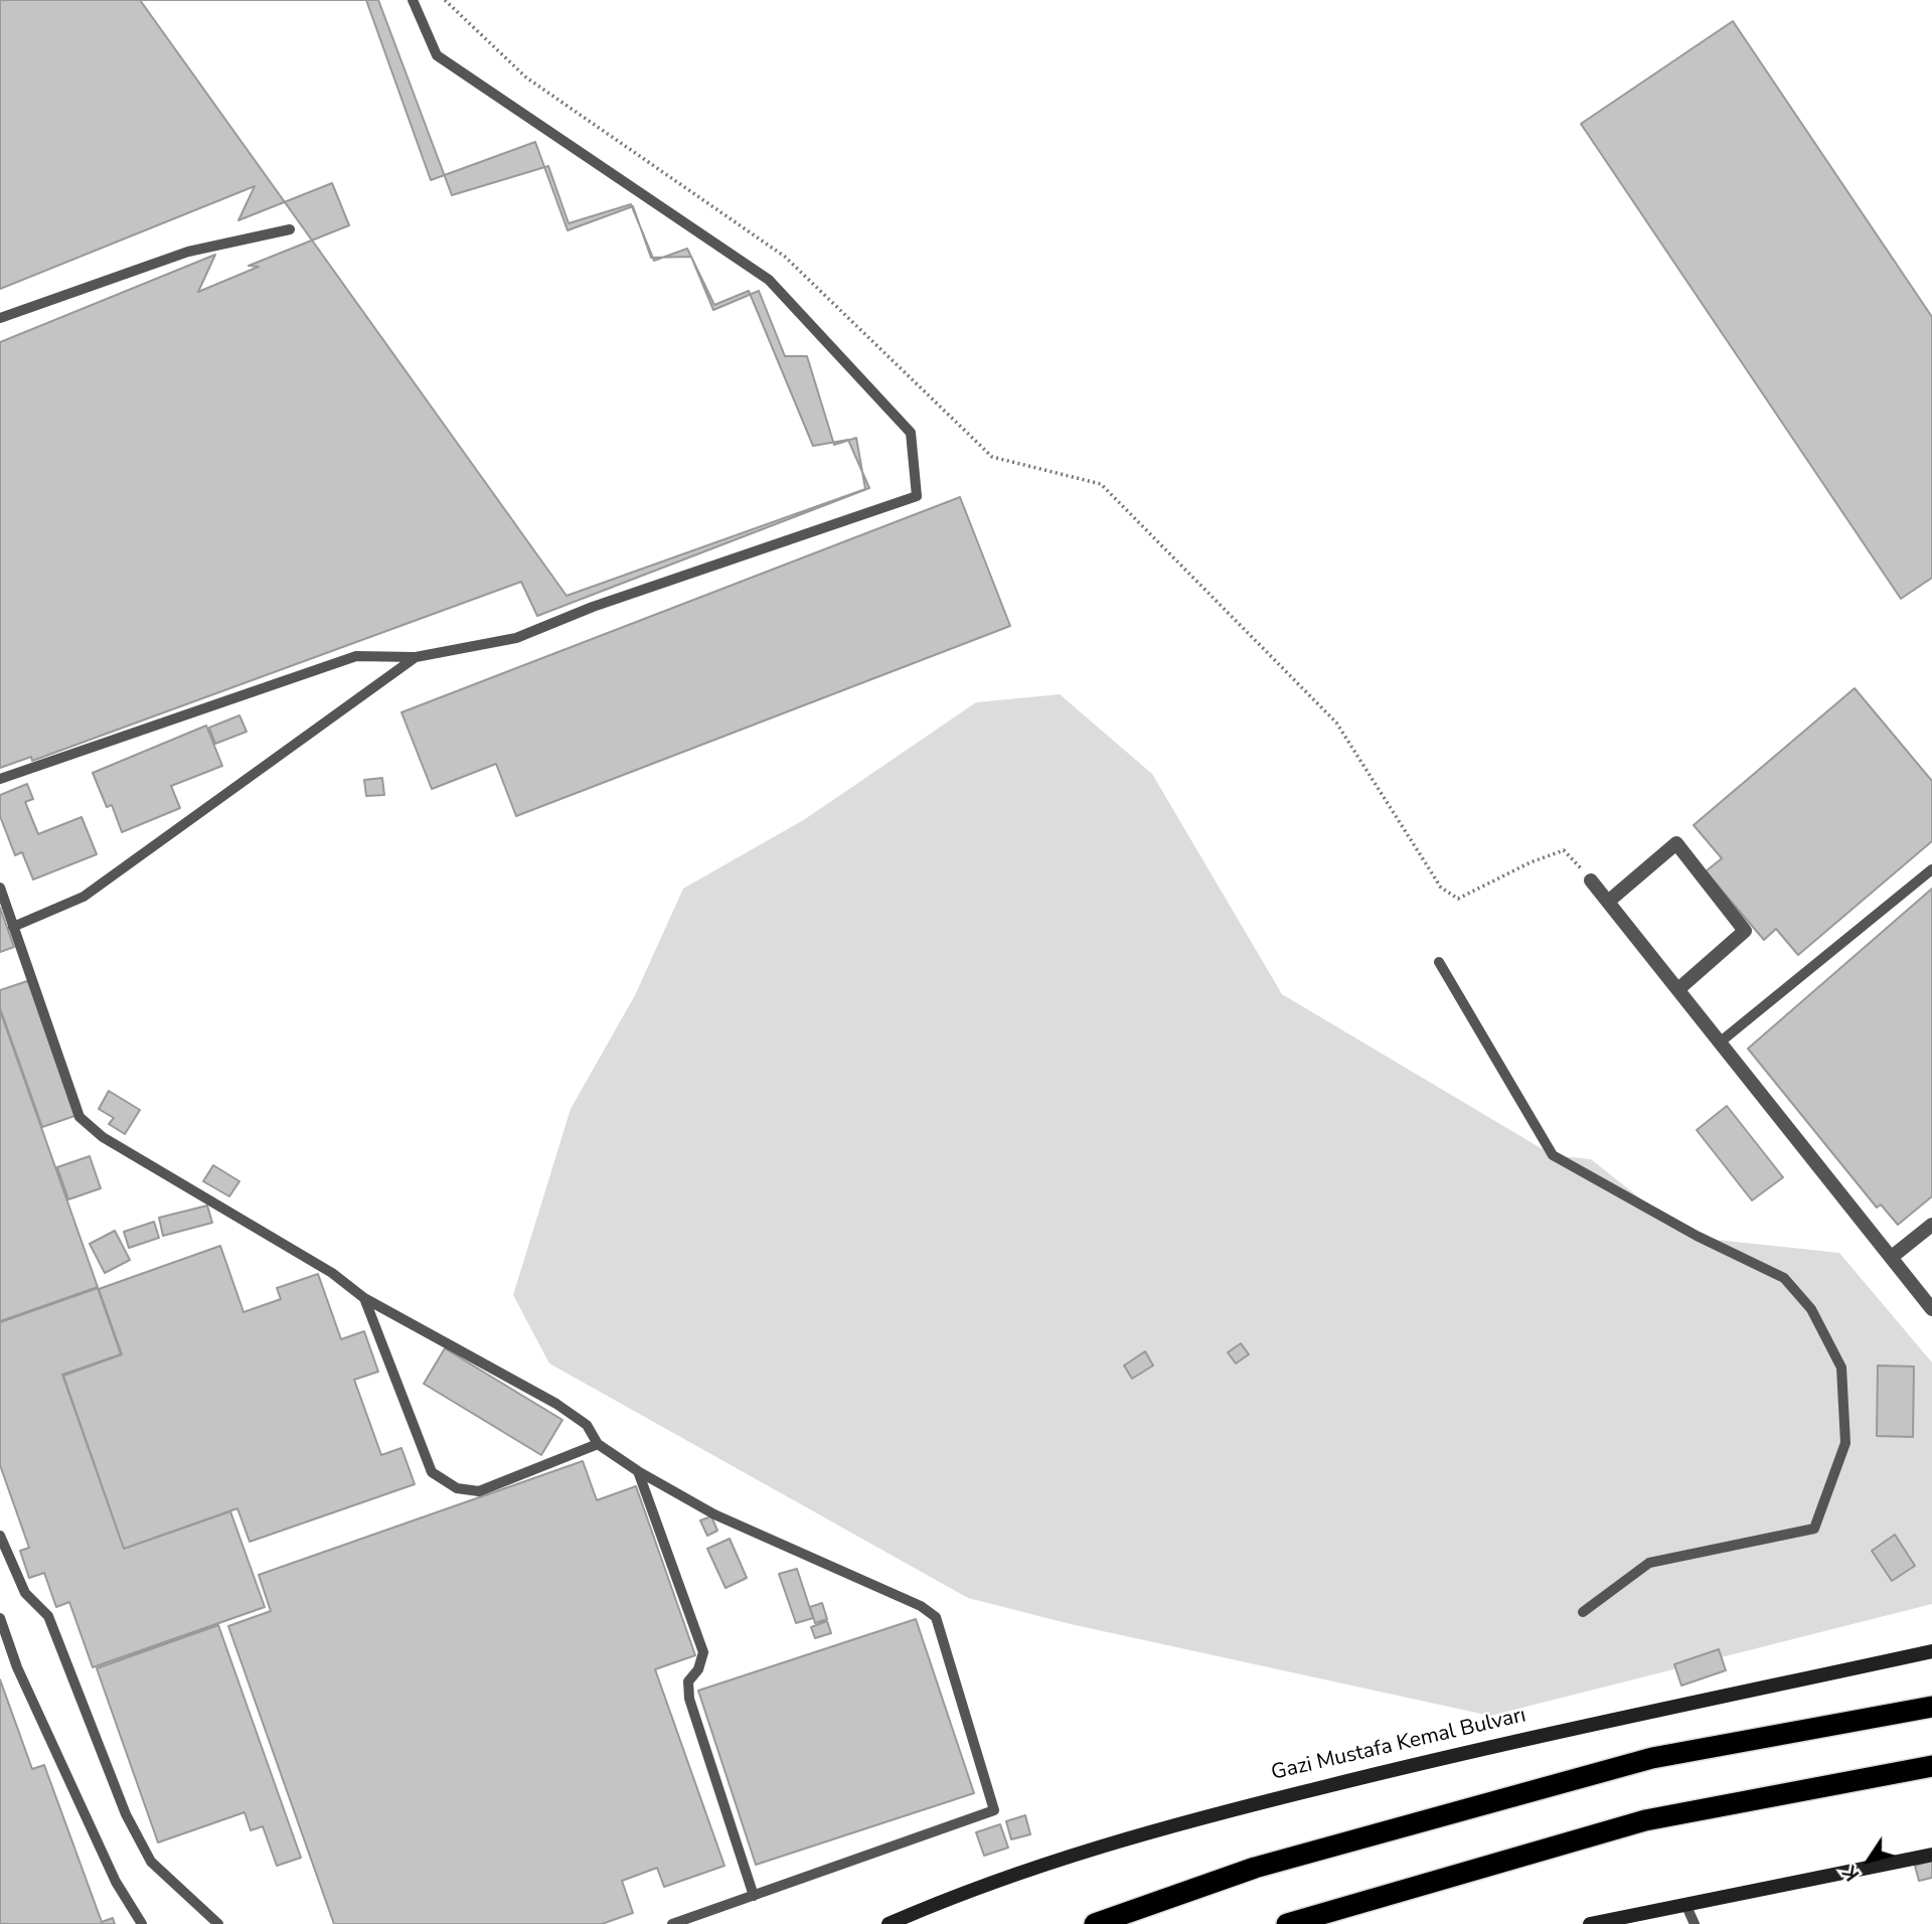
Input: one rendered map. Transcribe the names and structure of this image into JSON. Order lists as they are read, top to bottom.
{
  "streets": {
    "street": ["Gazi Mustafa Kemal Bulvarı"]
  },
  "north": "bottom left"
}
